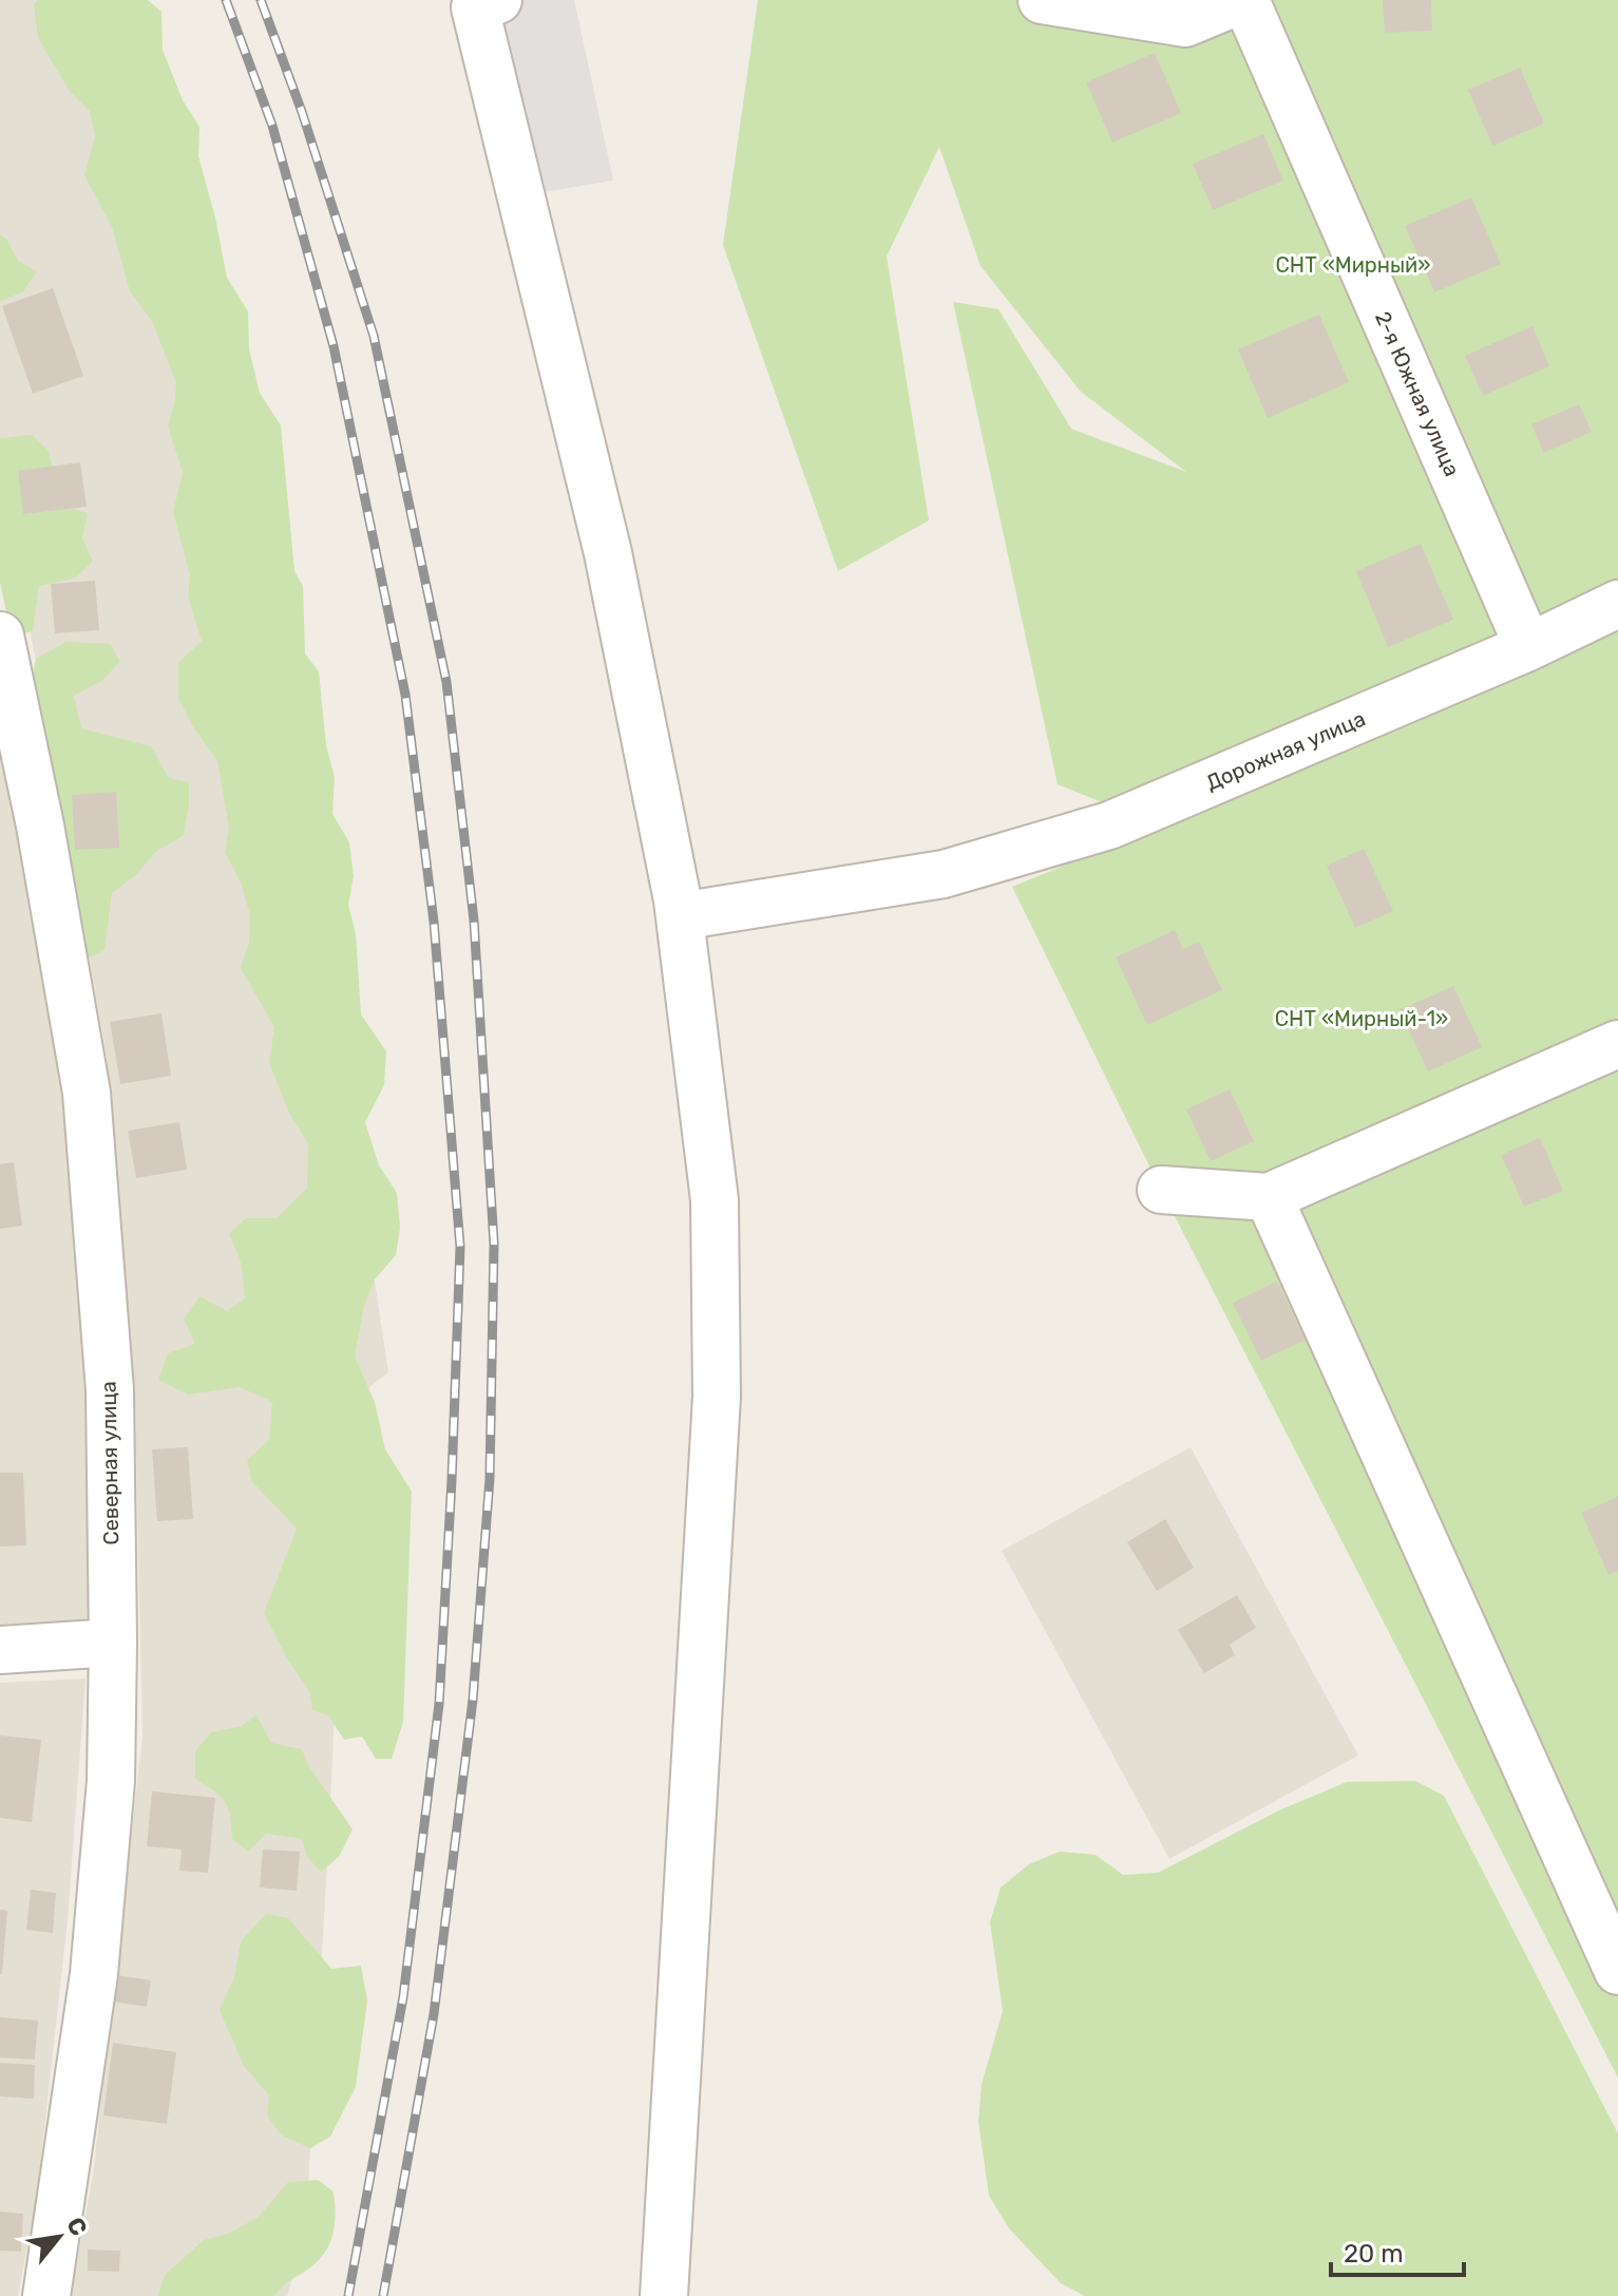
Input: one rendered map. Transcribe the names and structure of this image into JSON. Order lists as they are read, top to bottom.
{
  "streets": {
    "street": ["2-я Южная улица", "Дорожная улица", "Северная улица"]
  },
  "crossings": [
    ["2-я Южная улица", "Дорожная улица"]
  ],
  "parks": ["СНТ «Мирный»", "СНТ «Мирный-1»"],
  "scale_bar": "20 m",
  "north": "top right"
}
